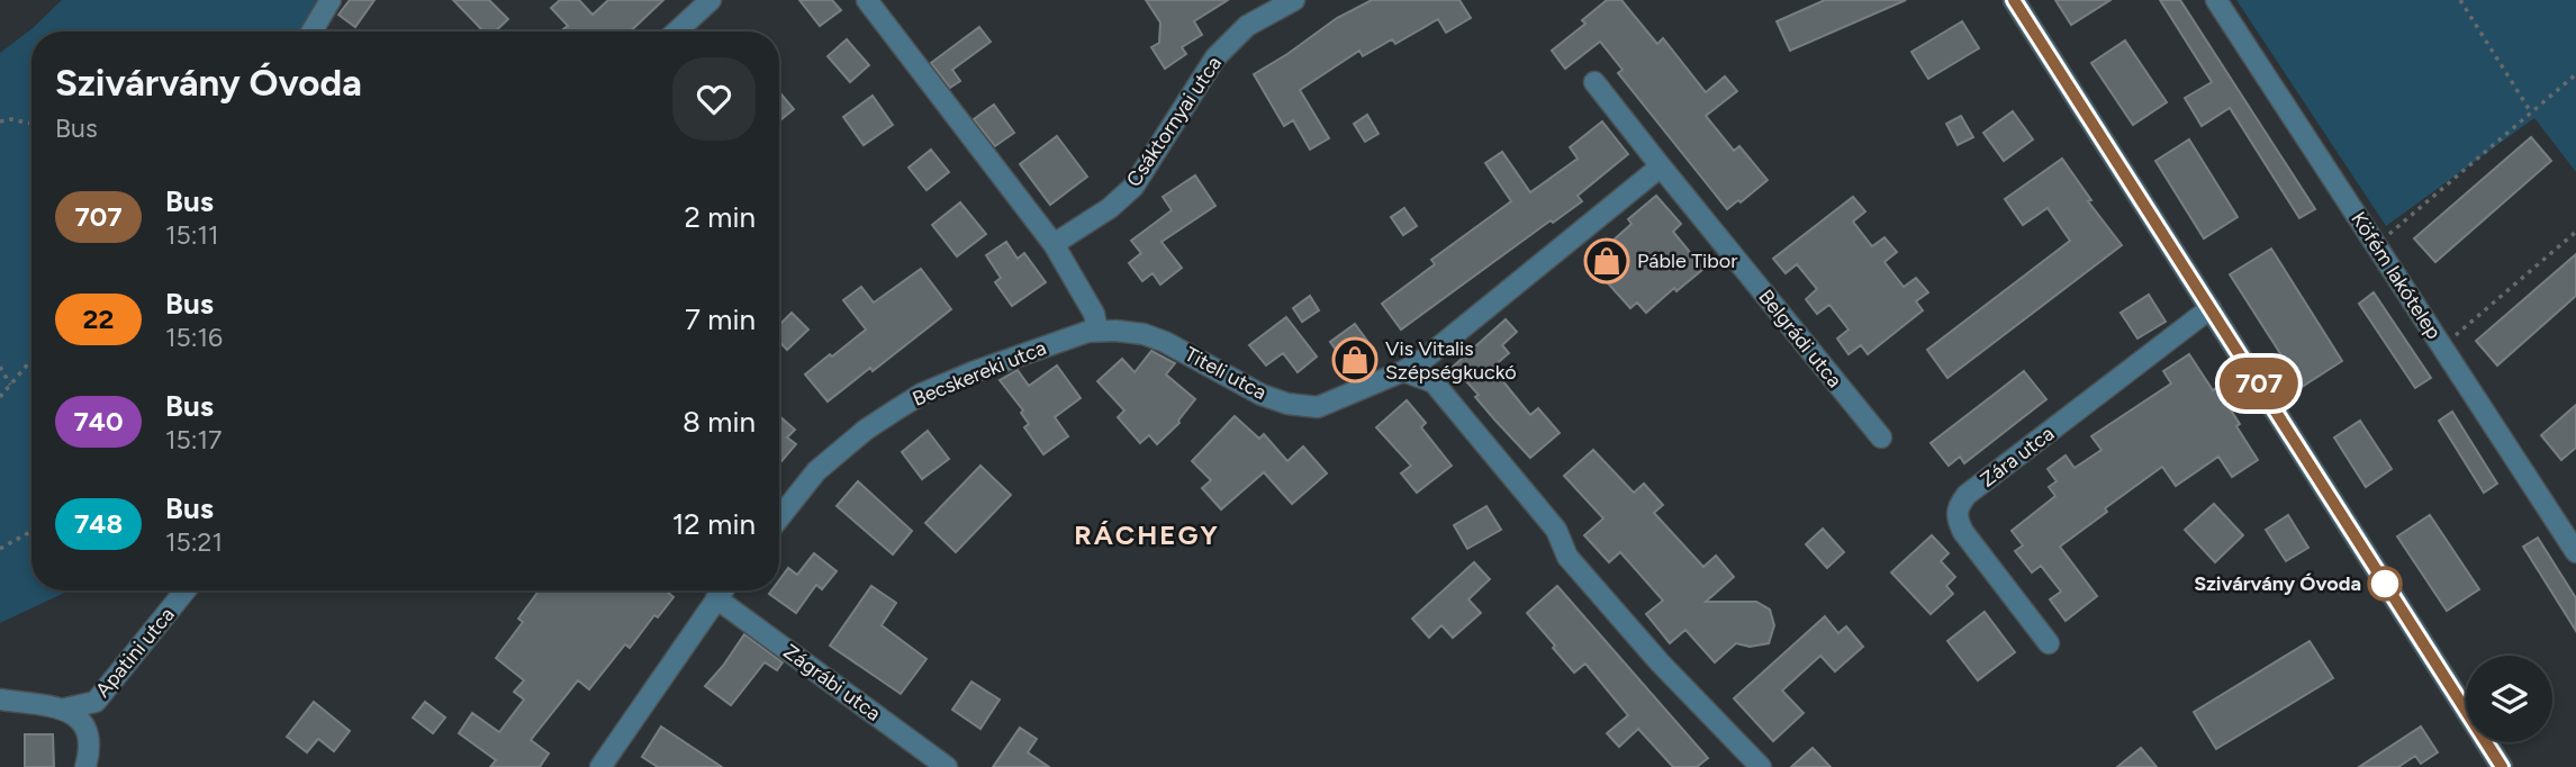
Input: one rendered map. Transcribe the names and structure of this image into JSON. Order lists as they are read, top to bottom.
{
  "streets": {
    "street": [
      "Csáktornyai utca",
      "Köfém lakótelep",
      "Belgrádi utca",
      "Becskereki utca",
      "Titeli utca",
      "Zára utca",
      "Apatini utca",
      "Zágrábi utca"
    ]
  },
  "crossings": [
    ["Becskereki utca", "Titeli utca"]
  ],
  "districts": ["RÁCHEGY"],
  "places": {
    "shop": ["Páble Tibor", "Vis Vitalis Szépségkuckó"],
    "other": ["Szivárvány Óvoda"]
  },
  "lines": ["bus line 707"],
  "page": {
    "on_map": "707",
    "heading": ["Szivárvány Óvoda", "Bus"],
    "list": [
      {
        "mark": "707",
        "name": "Bus",
        "note": "15:11",
        "value": "2 min"
      },
      {
        "mark": "22",
        "name": "Bus",
        "note": "15:16",
        "value": "7 min"
      },
      {
        "mark": "740",
        "name": "Bus",
        "note": "15:17",
        "value": "8 min"
      },
      {
        "mark": "748",
        "name": "Bus",
        "note": "15:21",
        "value": "12 min"
      }
    ]
  }
}
